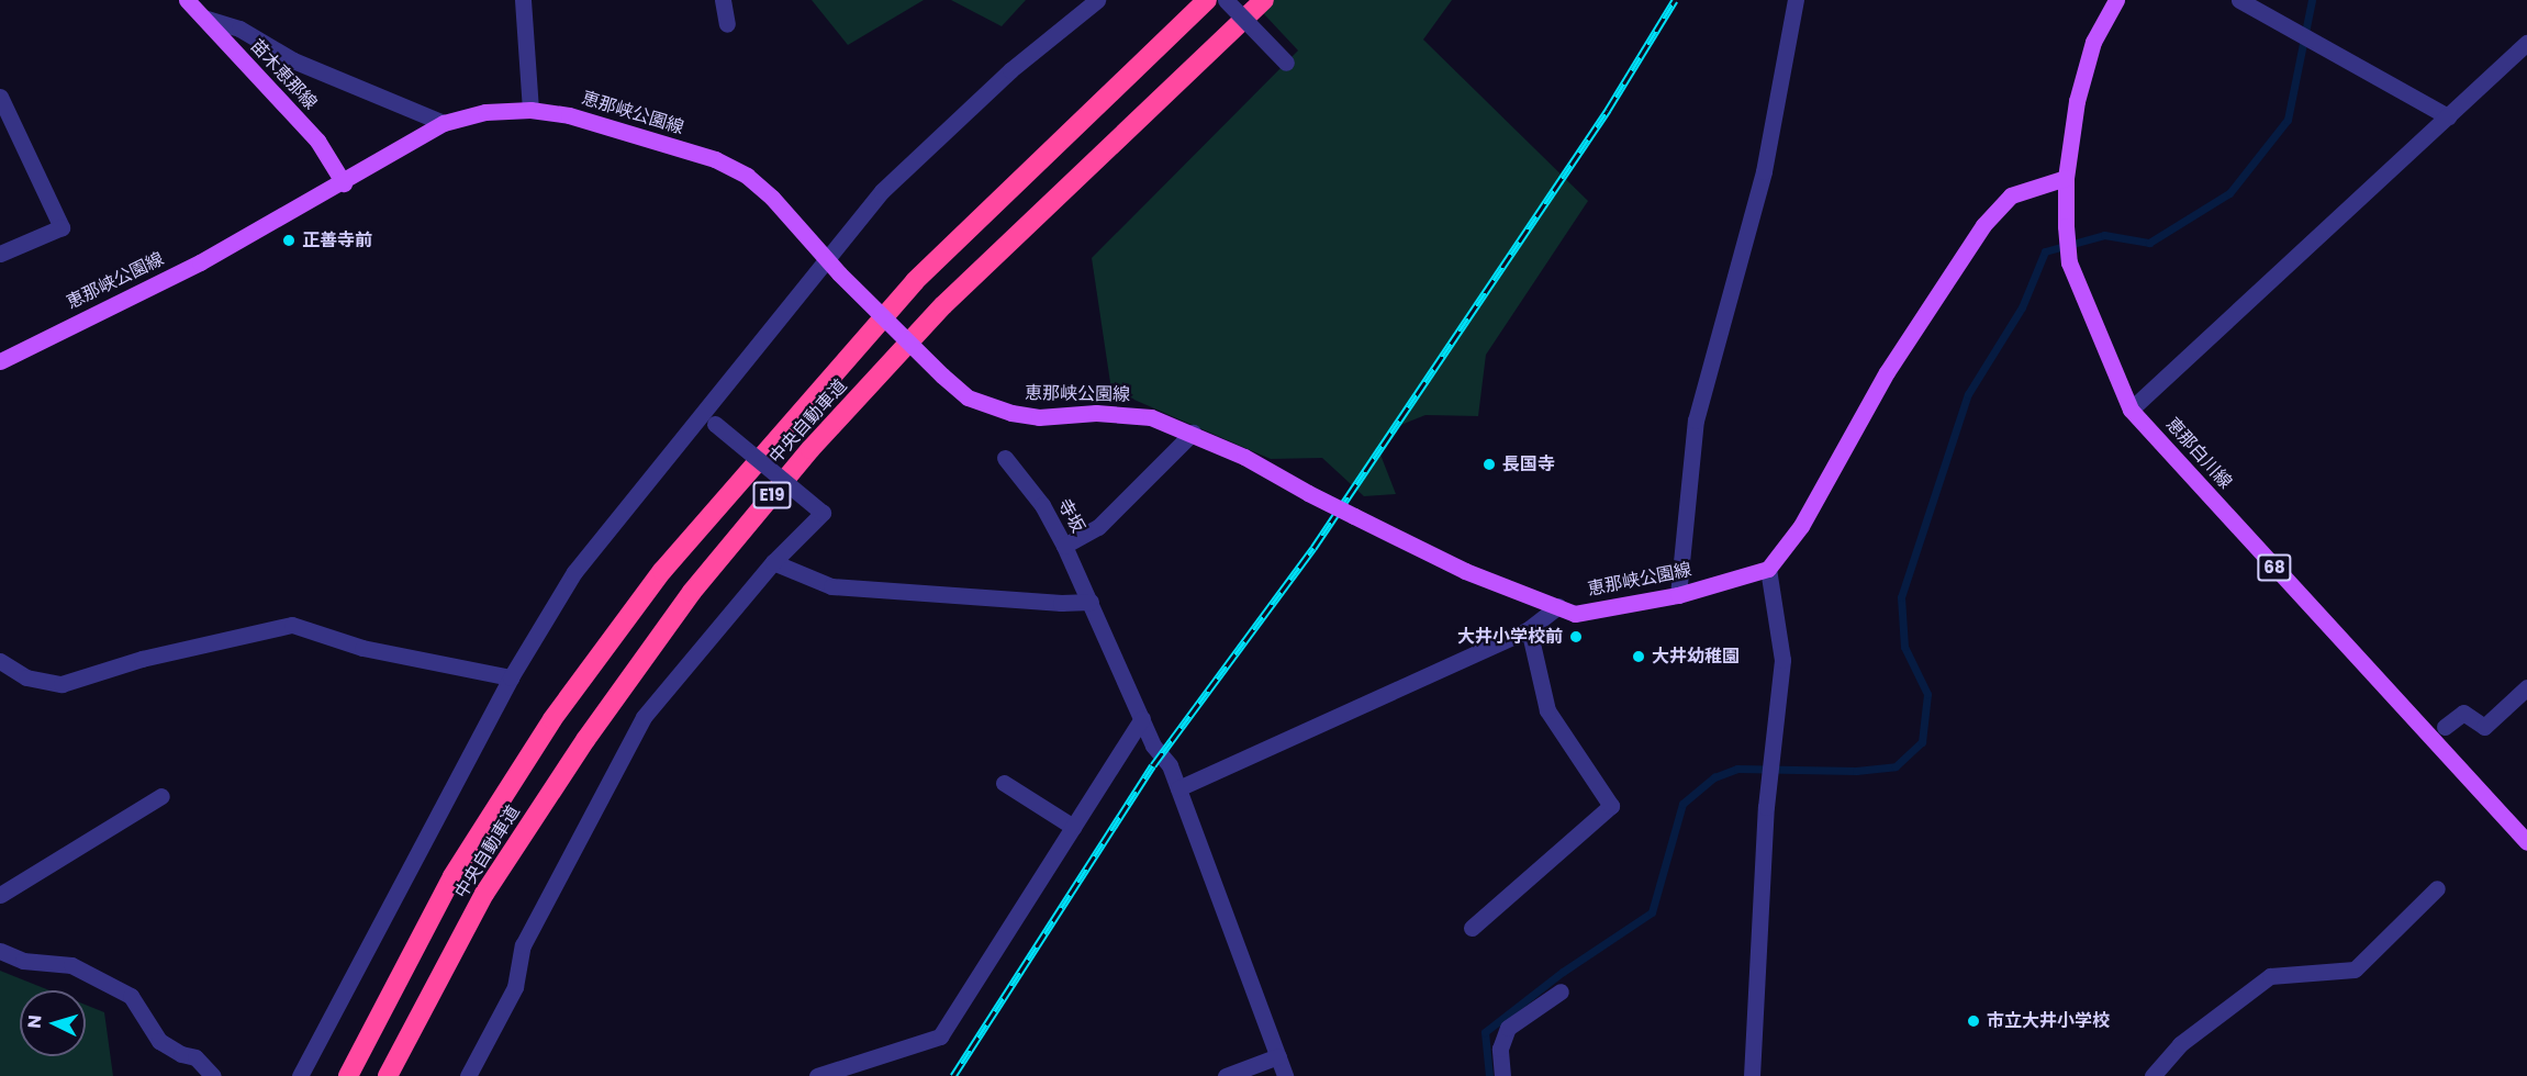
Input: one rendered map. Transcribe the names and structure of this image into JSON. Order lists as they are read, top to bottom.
{
  "streets": {
    "highway": ["中央自動車道", "E19"],
    "main road": [
      "苗木恵那線",
      "恵那峡公園線",
      "恵那白川線",
      "68"
    ],
    "street": ["寺坂"]
  },
  "crossings": [
    ["苗木恵那線", "恵那峡公園線"]
  ],
  "places": [
    "正善寺前",
    "長国寺",
    "大井小学校前",
    "大井幼稚園",
    "市立大井小学校"
  ],
  "north": "left"
}
